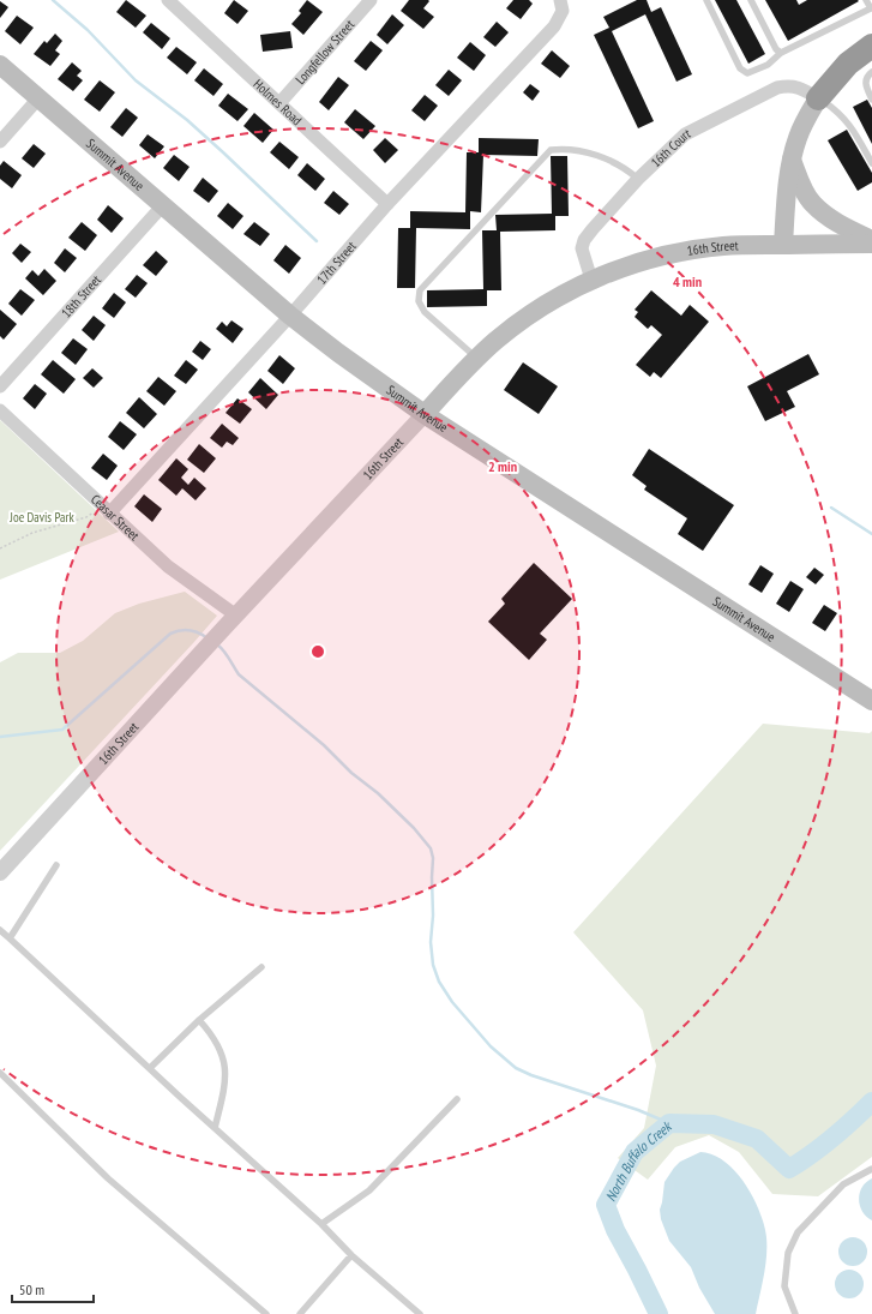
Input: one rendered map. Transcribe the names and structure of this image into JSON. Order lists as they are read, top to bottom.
{
  "streets": {
    "main road": ["Summit Avenue", "16th Street"],
    "street": [
      "Longfellow Street",
      "Holmes Road",
      "16th Court",
      "17th Street",
      "18th Street",
      "Ceasar Street"
    ]
  },
  "crossings": [
    ["Longfellow Street", "Holmes Road"],
    ["Holmes Road", "17th Street"],
    ["16th Court", "16th Street"],
    ["Summit Avenue", "16th Street"],
    ["Summit Avenue", "17th Street"],
    ["Summit Avenue", "18th Street"],
    ["16th Street", "Ceasar Street"],
    ["17th Street", "Ceasar Street"]
  ],
  "water": ["North Buffalo Creek"],
  "parks": ["Joe Davis Park"],
  "scale_bar": "50 m",
  "rings": ["4 min", "2 min"]
}
